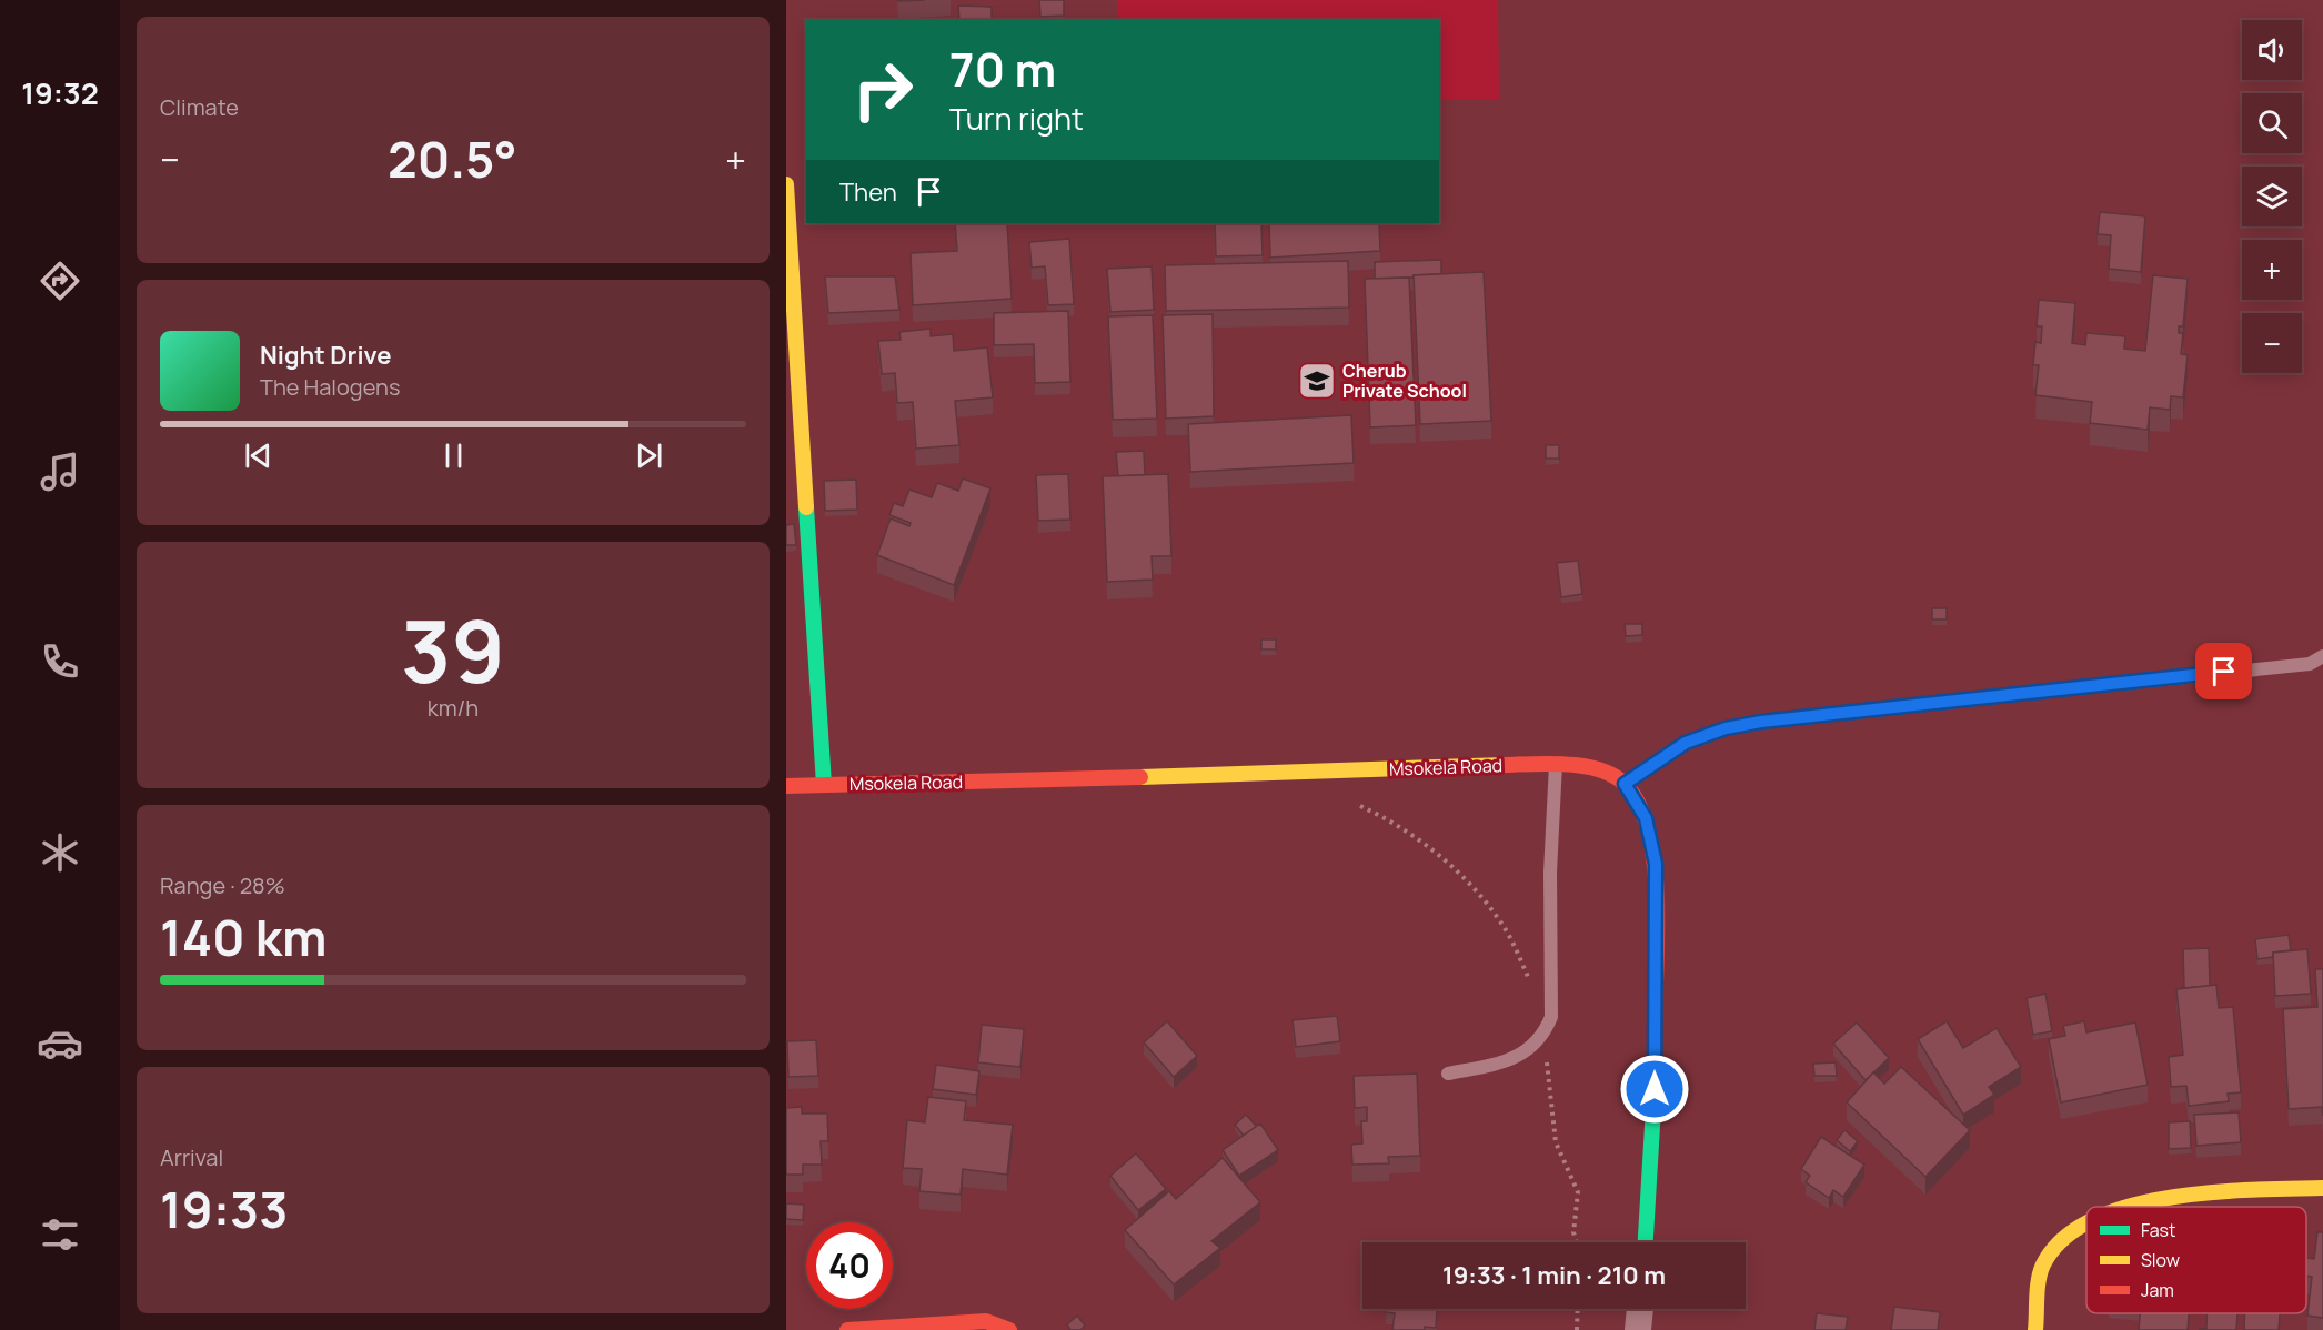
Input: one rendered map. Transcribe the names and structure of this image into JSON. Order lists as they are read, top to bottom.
{
  "streets": {
    "street": ["Msokela Road"]
  },
  "places": {
    "school or university": ["Cherub Private School"]
  },
  "legend": ["Fast", "Slow", "Jam"],
  "page": {
    "tabs": "19:32",
    "tile": [
      "Climate",
      ["39", "km/h"],
      ["Range · 28%", "140 km"],
      ["Arrival", "19:33"]
    ],
    "map_buttons": ["+", "−"],
    "turn": ["70 m", "Turn right"],
    "heat": ["−", "20.5°", "+"],
    "then": "Then",
    "song": ["Night Drive", "The Halogens"],
    "limit": "40",
    "trip": "19:33 · 1 min · 210 m"
  }
}
